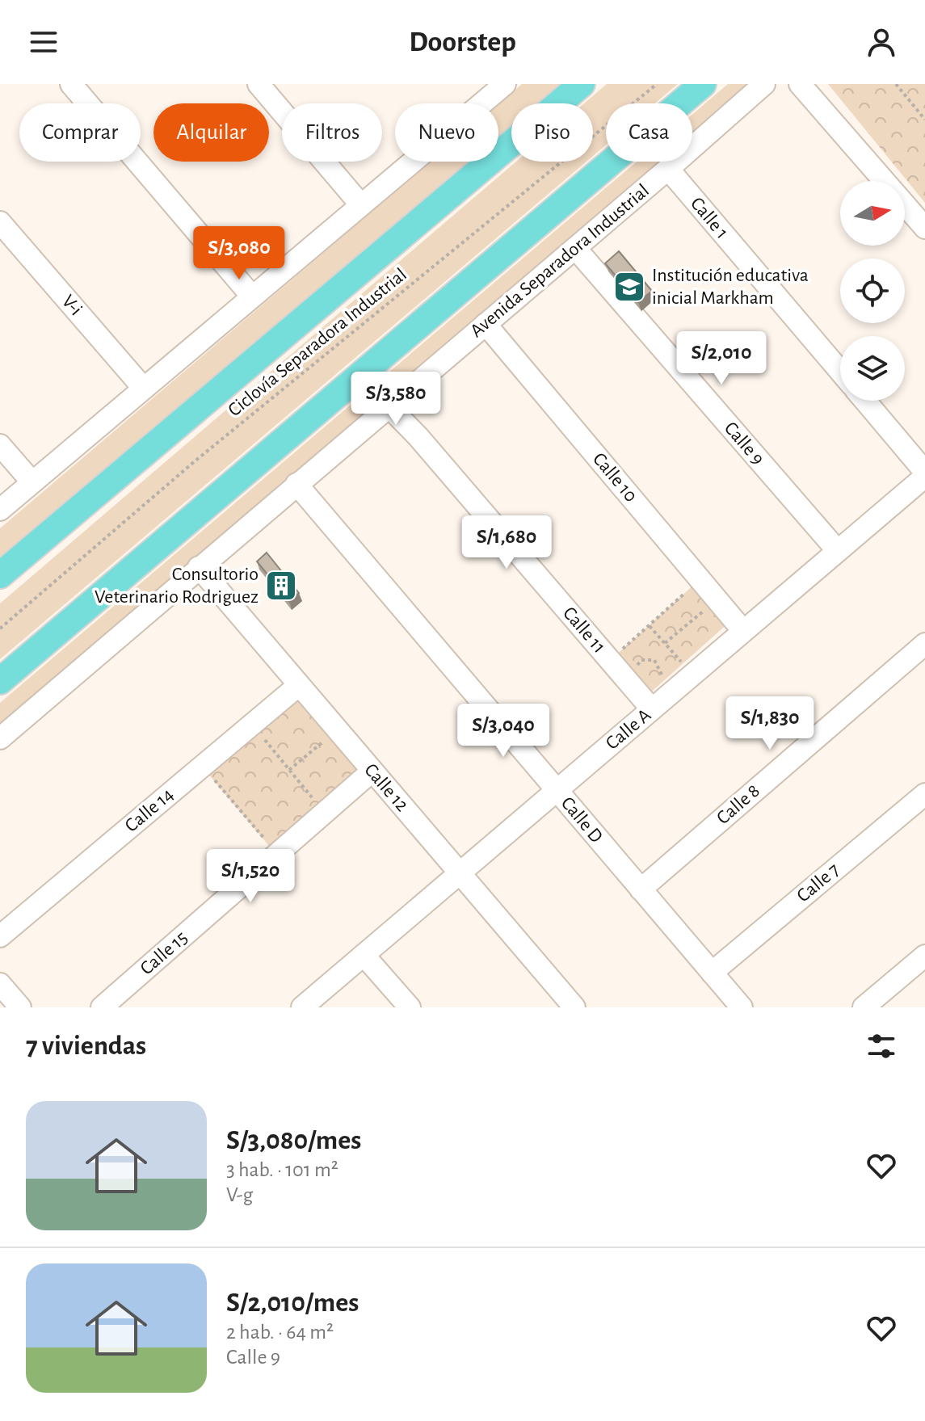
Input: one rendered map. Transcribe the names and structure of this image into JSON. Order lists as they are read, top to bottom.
{
  "streets": {
    "street": [
      "Calle 1",
      "Avenida Separadora Industrial",
      "V-i",
      "Calle 9",
      "Calle 10",
      "Calle 11",
      "Calle A",
      "Calle 12",
      "Calle 8",
      "Calle 14",
      "Calle D",
      "Calle 7",
      "Calle 15"
    ],
    "path": ["Ciclovía Separadora Industrial"]
  },
  "crossings": [
    ["Calle 1", "Avenida Separadora Industrial"],
    ["Avenida Separadora Industrial", "Calle 9"],
    ["Avenida Separadora Industrial", "Calle 10"],
    ["Avenida Separadora Industrial", "Calle 11"],
    ["Avenida Separadora Industrial", "Calle 12"],
    ["Avenida Separadora Industrial", "Calle D"],
    ["Calle 9", "Calle A"],
    ["Calle 10", "Calle A"],
    ["Calle 11", "Calle A"],
    ["Calle A", "Calle 12"],
    ["Calle A", "Calle D"],
    ["Calle 12", "Calle 14"],
    ["Calle 12", "Calle 15"],
    ["Calle 8", "Calle D"],
    ["Calle D", "Calle 7"]
  ],
  "places": {
    "school or university": ["Institución educativa inicial Markham"],
    "building": ["Consultorio Veterinario Rodriguez"]
  },
  "north": "right",
  "page": {
    "header": "Doorstep",
    "chip": [
      "Comprar",
      "Alquilar",
      "Filtros",
      "Nuevo",
      "Piso",
      "Casa"
    ],
    "price": [
      "S/3,080",
      "S/2,010",
      "S/3,580",
      "S/1,680",
      "S/1,830",
      "S/3,040",
      "S/1,520"
    ],
    "heading": "7 viviendas",
    "list": [
      {
        "name": "S/3,080/mes",
        "note": "3 hab. · 101 m² · V-g"
      },
      {
        "name": "S/2,010/mes",
        "note": "2 hab. · 64 m² · Calle 9"
      }
    ]
  }
}
